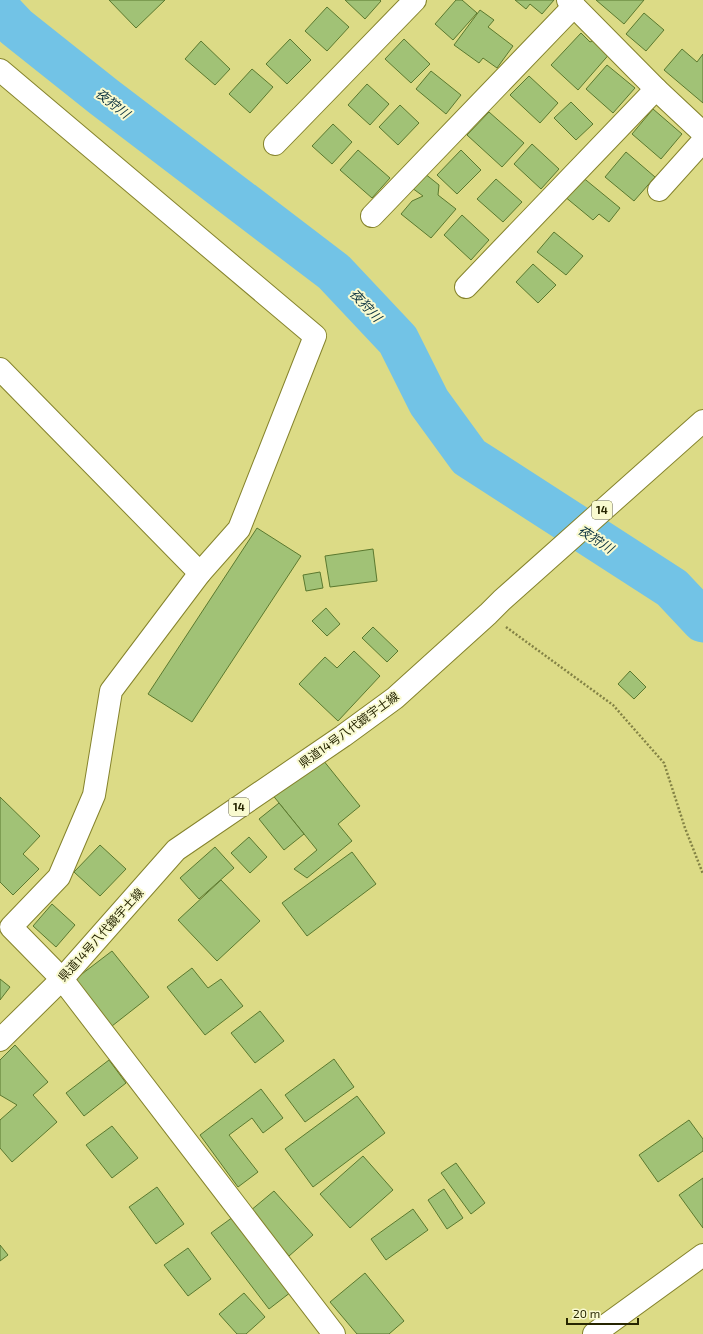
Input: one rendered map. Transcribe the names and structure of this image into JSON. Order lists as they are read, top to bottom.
{
  "streets": {
    "street": ["14", "県道14号八代鏡宇土線"]
  },
  "water": ["夜狩川"],
  "scale_bar": "20 m"
}
